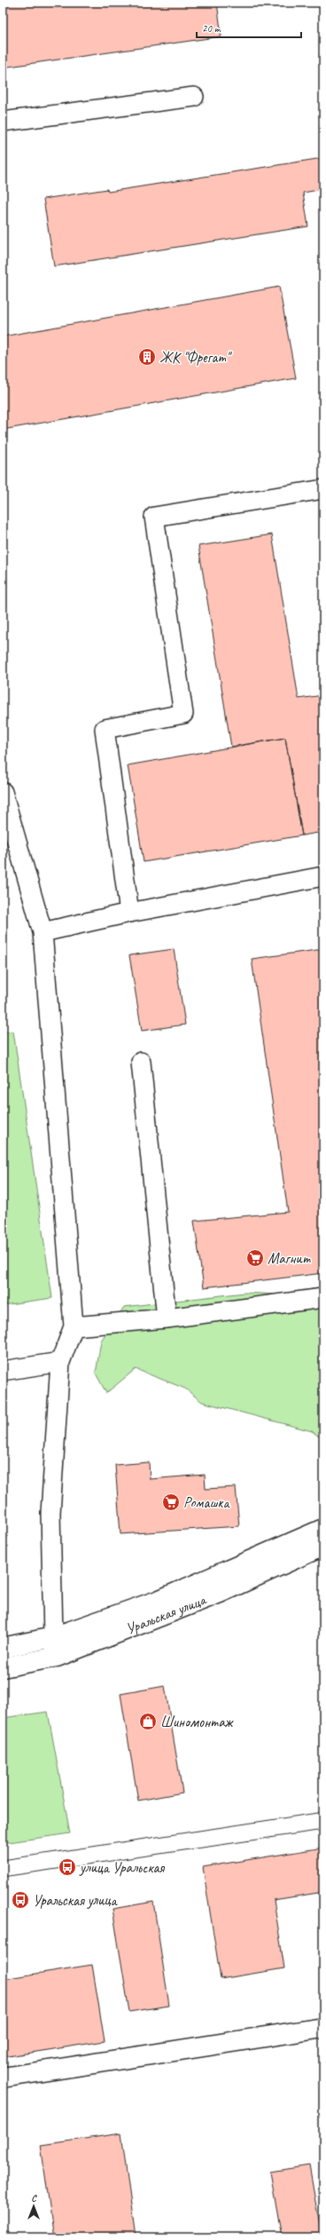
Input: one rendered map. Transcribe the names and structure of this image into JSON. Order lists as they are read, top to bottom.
{
  "streets": {
    "main road": ["Уральская улица"]
  },
  "places": {
    "building": ["ЖК \"Фрегат\""],
    "supermarket": ["Магнит", "Ромашка"],
    "shop": ["Шиномонтаж"],
    "bus stop": ["улица Уральская", "Уральская улица"]
  },
  "scale_bar": "20 m",
  "north": "top"
}
